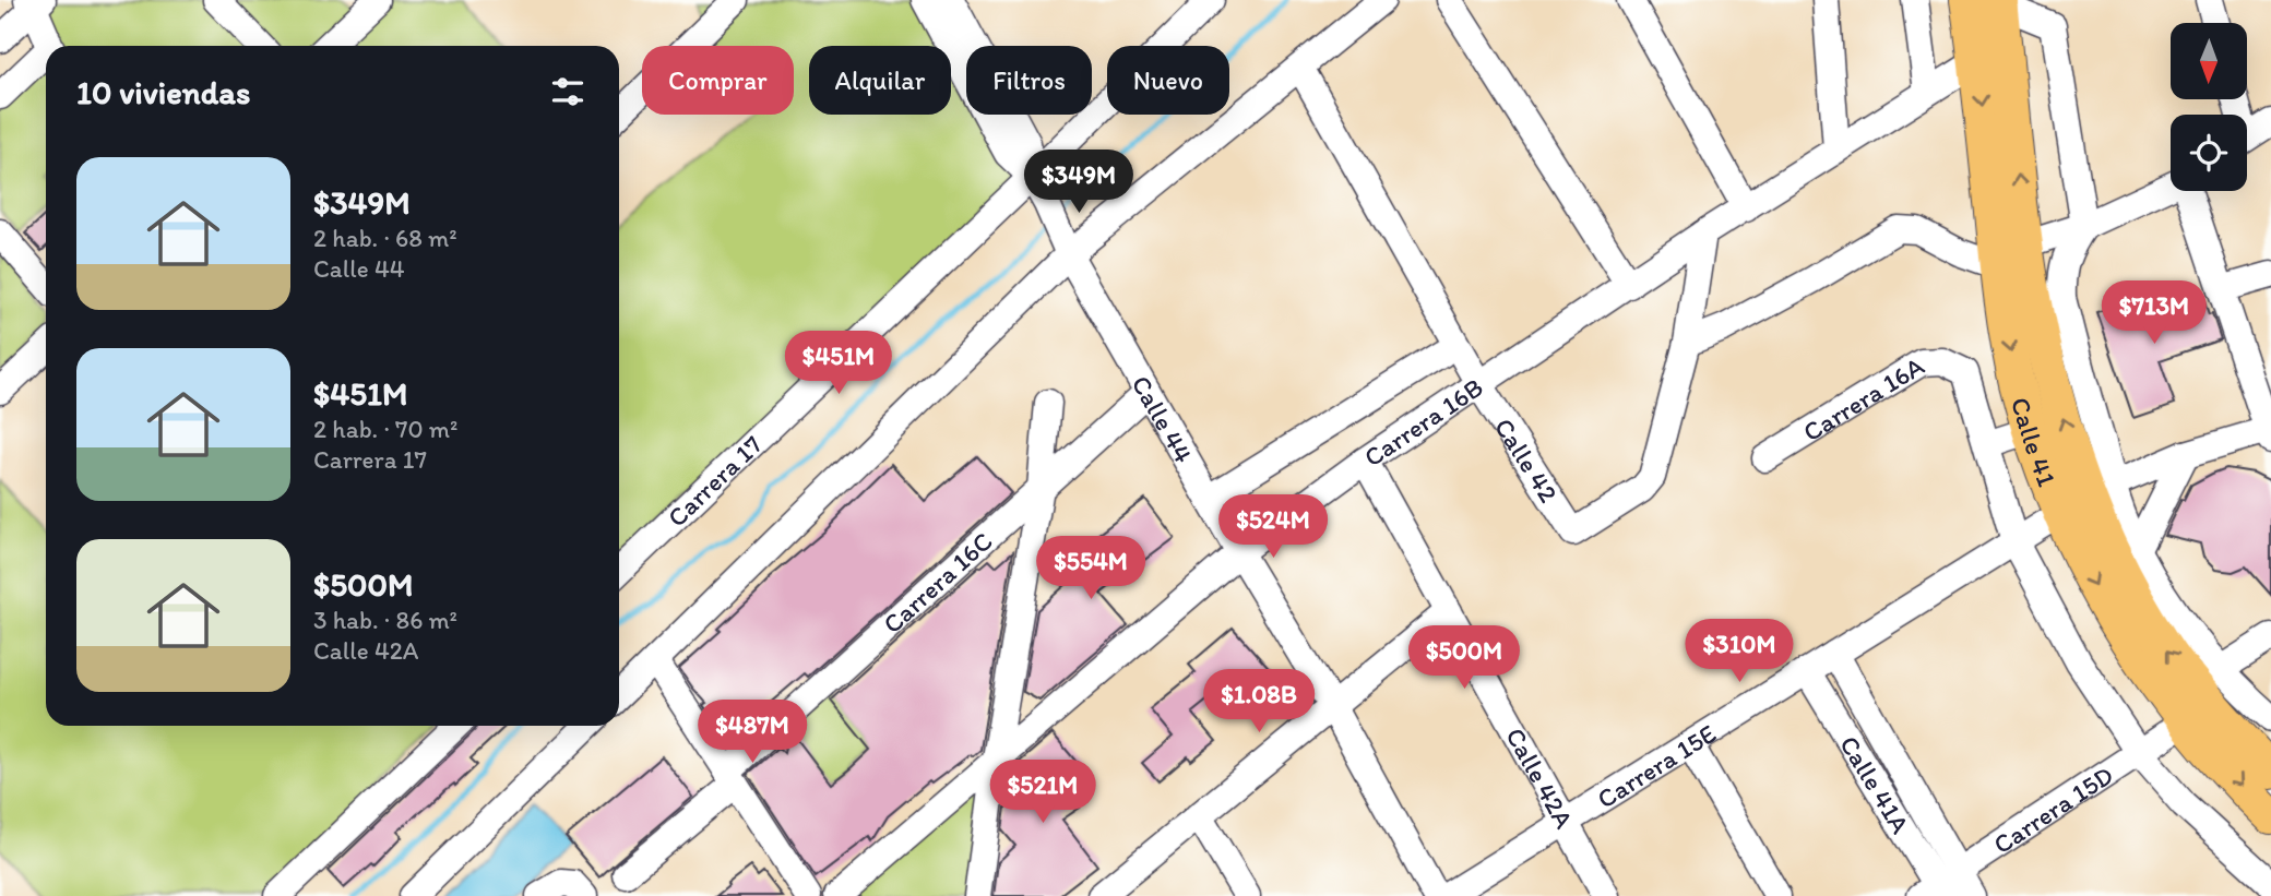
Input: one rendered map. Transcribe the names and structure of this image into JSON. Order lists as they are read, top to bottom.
{
  "streets": {
    "main road": ["Calle 41"],
    "street": [
      "Carrera 16A",
      "Calle 44",
      "Carrera 16B",
      "Calle 42",
      "Carrera 17",
      "Carrera 16C",
      "Carrera 15E",
      "Calle 42A",
      "Calle 41A",
      "Carrera 15D"
    ]
  },
  "crossings": [
    ["Calle 44", "Carrera 16B"],
    ["Calle 44", "Carrera 17"],
    ["Calle 44", "Carrera 16C"],
    ["Carrera 16B", "Calle 41"],
    ["Carrera 16B", "Calle 42"],
    ["Carrera 16B", "Calle 42A"],
    ["Calle 41", "Carrera 15E"],
    ["Calle 41", "Carrera 15D"],
    ["Carrera 15E", "Calle 42A"],
    ["Carrera 15E", "Calle 41A"],
    ["Calle 41A", "Carrera 15D"]
  ],
  "north": "bottom",
  "page": {
    "chip": [
      "Comprar",
      "Alquilar",
      "Filtros",
      "Nuevo"
    ],
    "heading": "10 viviendas",
    "list": [
      {
        "name": "$349M",
        "note": "2 hab. · 68 m² · Calle 44"
      },
      {
        "name": "$451M",
        "note": "2 hab. · 70 m² · Carrera 17"
      },
      {
        "name": "$500M",
        "note": "3 hab. · 86 m² · Calle 42A"
      }
    ],
    "price": [
      "$349M",
      "$713M",
      "$451M",
      "$524M",
      "$554M",
      "$310M",
      "$500M",
      "$1.08B",
      "$487M",
      "$521M"
    ]
  }
}
